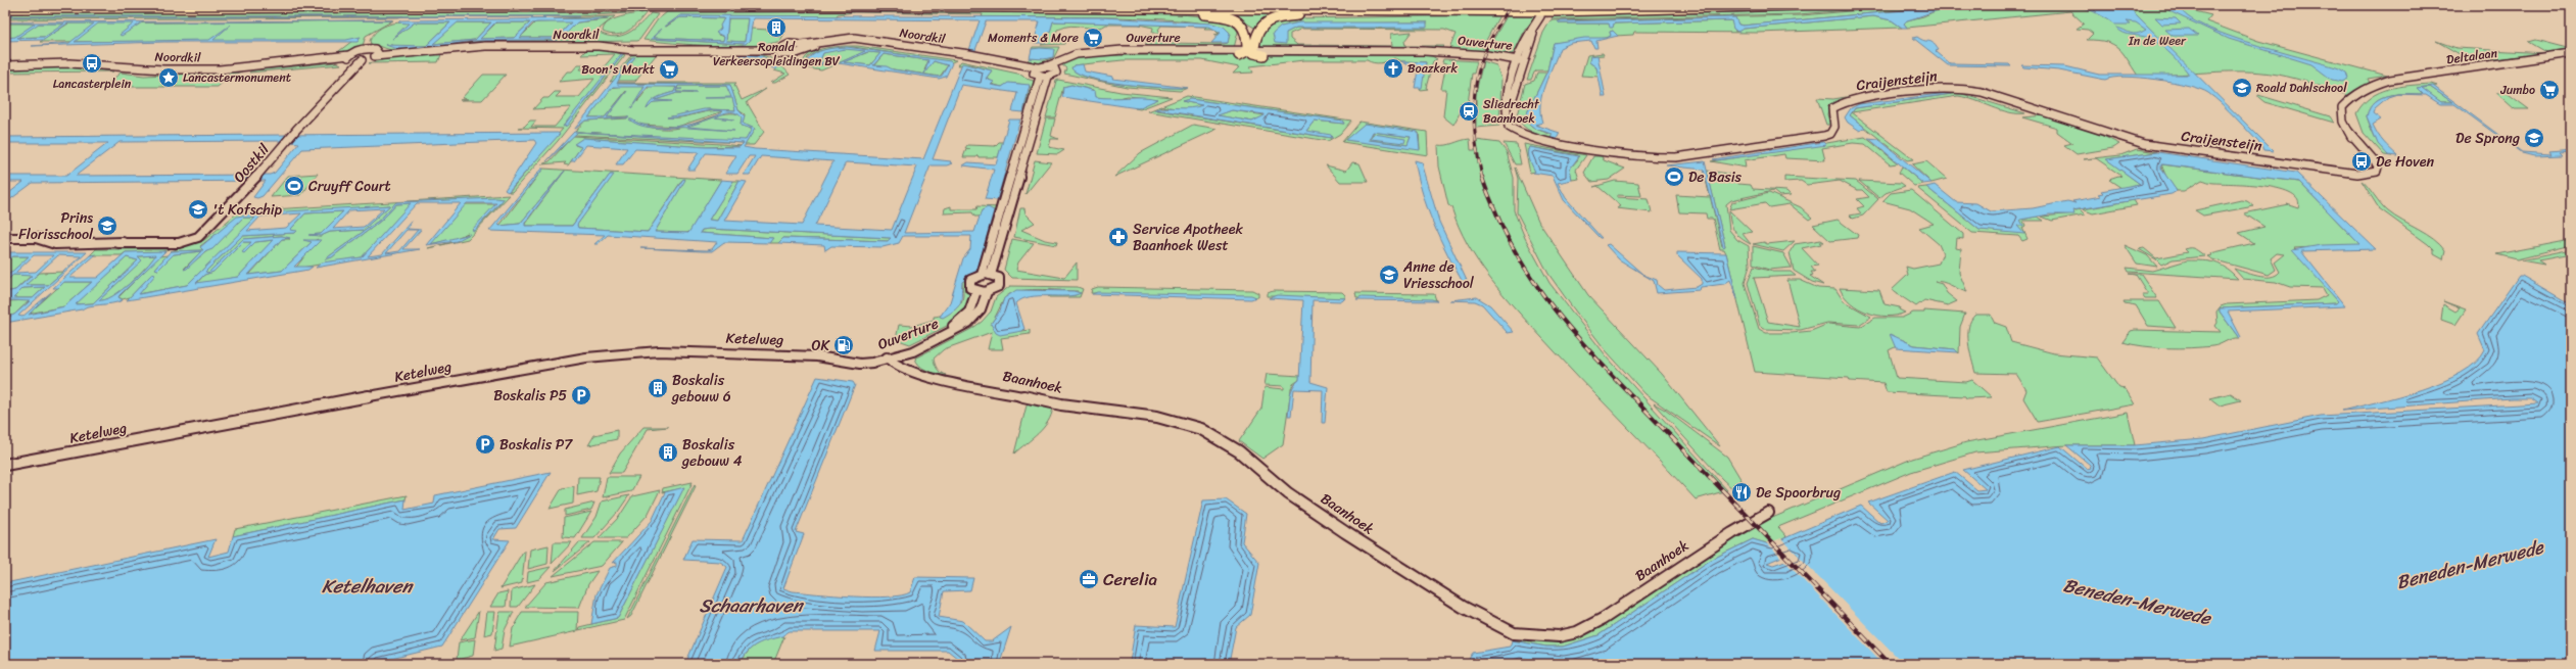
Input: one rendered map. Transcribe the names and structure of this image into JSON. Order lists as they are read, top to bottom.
{
  "streets": {
    "street": [
      "Noordkil",
      "Ouverture",
      "Deltalaan",
      "Craijensteijn",
      "Oostkil",
      "Ketelweg",
      "Baanhoek"
    ]
  },
  "crossings": [
    ["Noordkil", "Ouverture"],
    ["Ouverture", "Ketelweg"],
    ["Ouverture", "Baanhoek"],
    ["Deltalaan", "Craijensteijn"]
  ],
  "water": ["Beneden-Merwede", "Ketelhaven", "Schaarhaven"],
  "parks": ["In de Weer"],
  "places": {
    "building": ["Ronald Verkeersopleidingen BV", "Boskalis gebouw 6", "Boskalis gebouw 4"],
    "supermarket": ["Moments & More", "Boon's Markt", "Jumbo"],
    "bus stop": ["Lancasterplein", "De Hoven"],
    "church": ["Boazkerk"],
    "place": ["Lancastermonument"],
    "school or university": [
      "Roald Dahlschool",
      "De Sprong",
      "'t Kofschip",
      "Prins Florisschool",
      "Anne de Vriesschool"
    ],
    "station": ["Sliedrecht Baanhoek"],
    "sports": ["De Basis", "Cruyff Court"],
    "pharmacy": ["Service Apotheek Baanhoek West"],
    "fuel station": ["OK"],
    "parking": ["Boskalis P5", "Boskalis P7"],
    "restaurant": ["De Spoorbrug"],
    "office": ["Cerelia"]
  }
}
